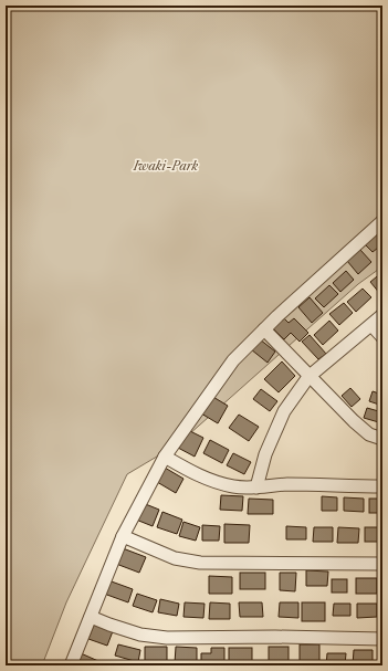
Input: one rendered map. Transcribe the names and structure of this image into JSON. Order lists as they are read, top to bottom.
{
  "parks": ["Iwaki-Park"]
}
